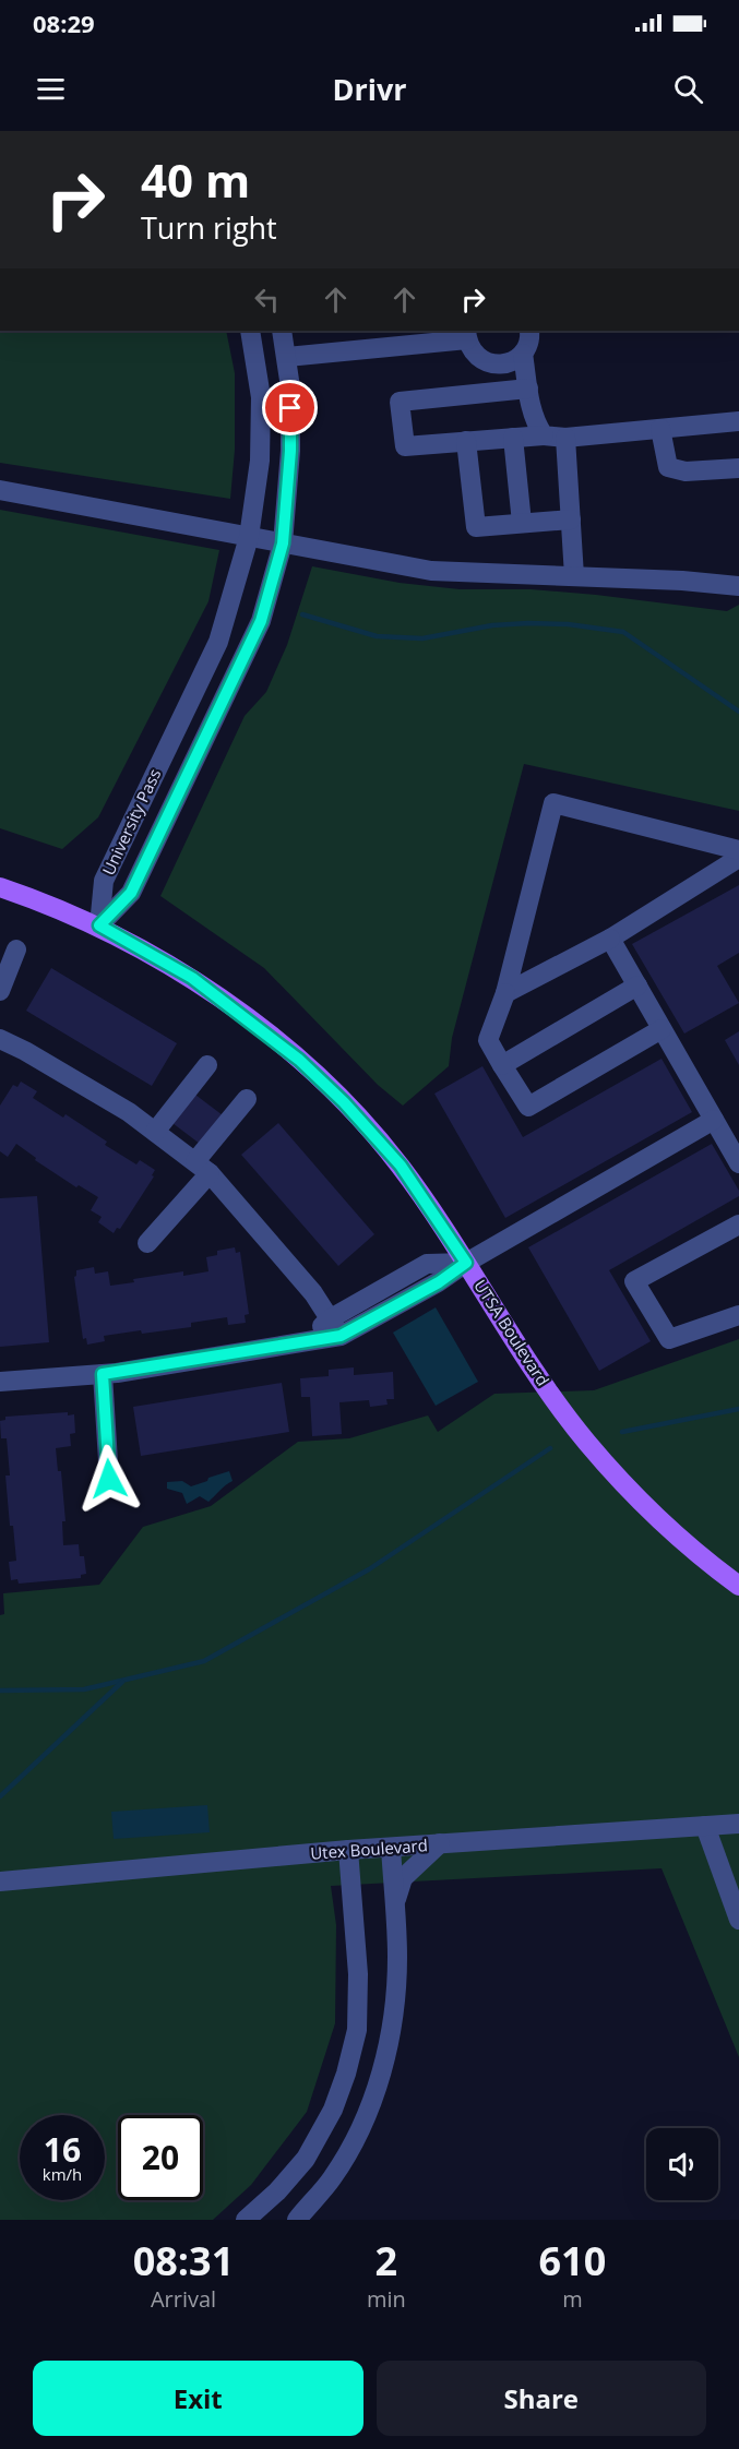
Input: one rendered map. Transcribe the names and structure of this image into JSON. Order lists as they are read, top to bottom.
{
  "streets": {
    "main road": ["UTSA Boulevard"],
    "street": ["University Pass", "Utex Boulevard"]
  },
  "crossings": [
    ["University Pass", "UTSA Boulevard"]
  ],
  "page": {
    "status": "08:29",
    "header": "Drivr",
    "turn": ["40 m", "Turn right"],
    "speed": "16 km/h",
    "limit": "20",
    "eta": [
      "08:31",
      "Arrival",
      "2",
      "min",
      "610",
      "m"
    ],
    "buttons": ["Exit", "Share"]
  }
}
